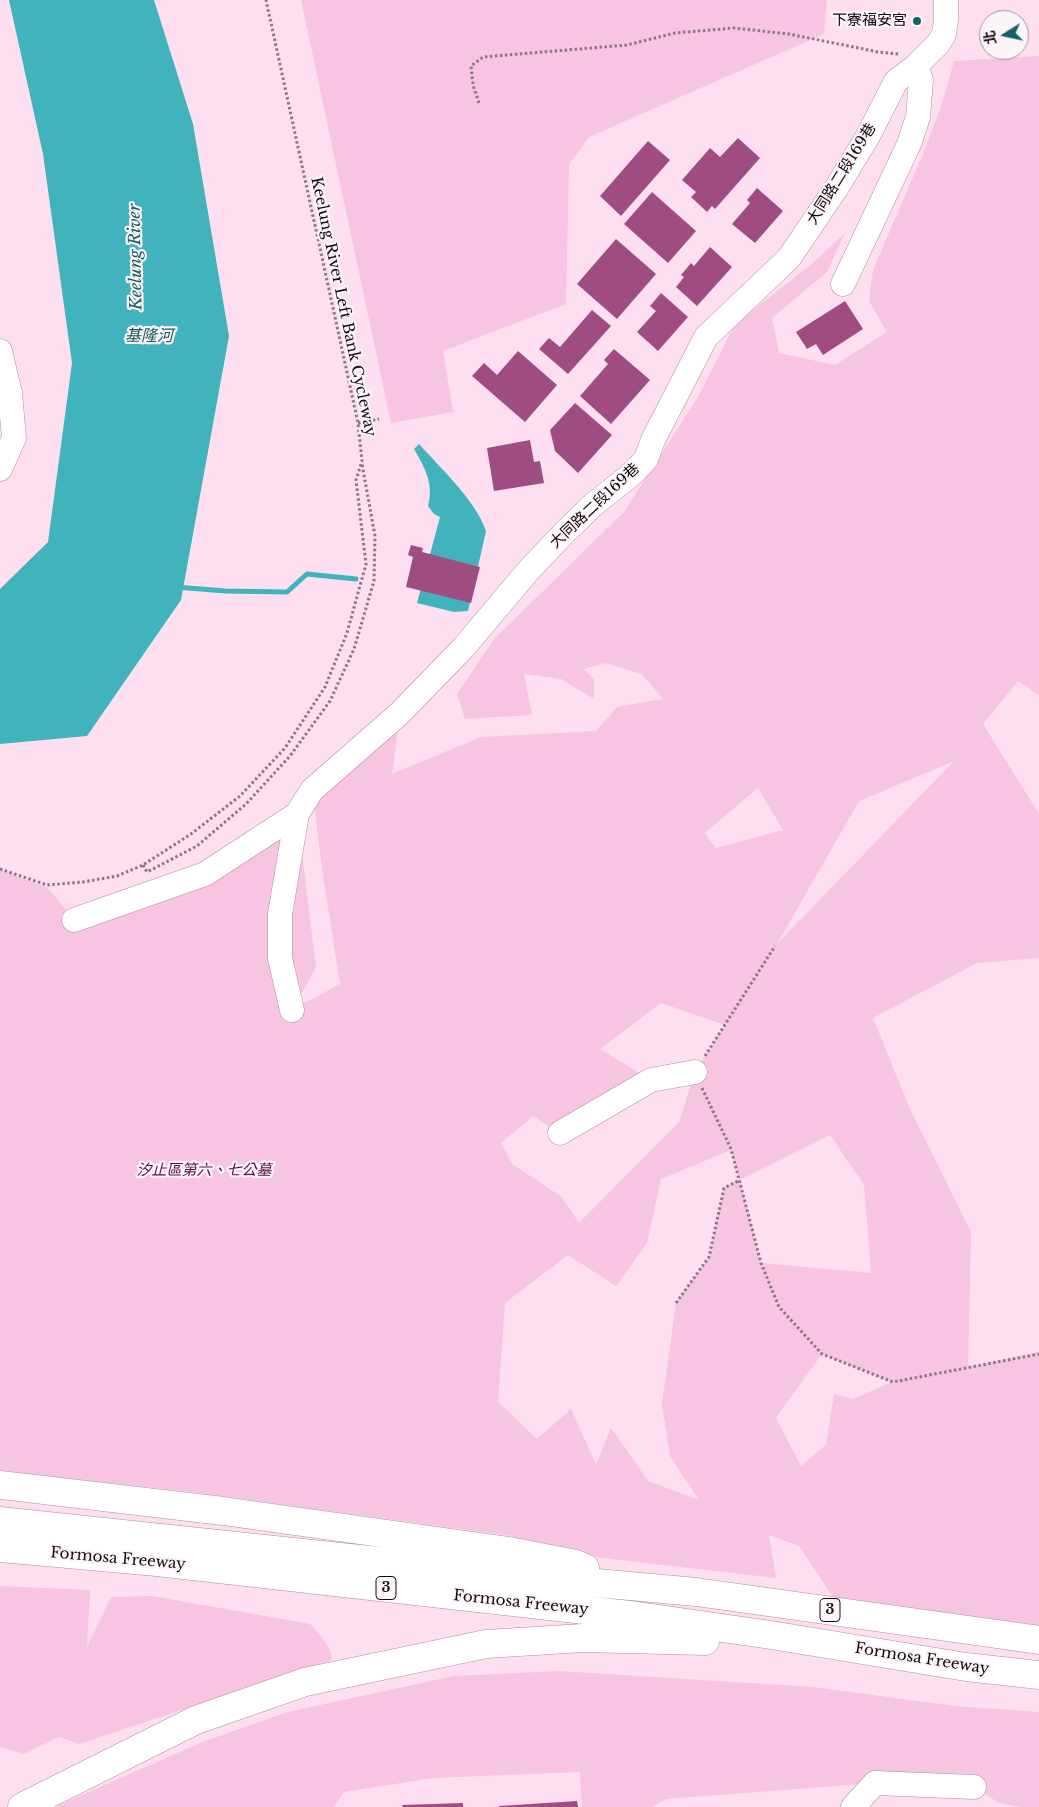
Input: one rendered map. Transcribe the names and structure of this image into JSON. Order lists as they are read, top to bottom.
{
  "streets": {
    "highway": ["Formosa Freeway", "3"],
    "street": ["大同路二段169巷"],
    "path": ["Keelung River Left Bank Cycleway"]
  },
  "water": ["Keelung River", "基隆河"],
  "parks": ["汐止區第六、七公墓"],
  "places": ["下寮福安宮"],
  "north": "left"
}
